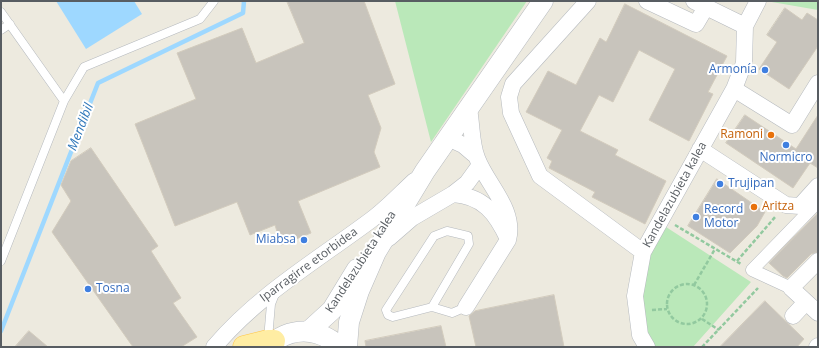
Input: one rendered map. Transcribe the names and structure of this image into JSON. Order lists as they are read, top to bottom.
{
  "streets": {
    "street": ["Kandelazubieta kalea", "Iparragirre etorbidea"]
  },
  "crossings": [
    ["Kandelazubieta kalea", "Iparragirre etorbidea"]
  ],
  "water": ["Mendibil"],
  "places": [
    "Armonía",
    "Ramoni",
    "Normicro",
    "Trujipan",
    "Aritza",
    "Record Motor",
    "Miabsa",
    "Tosna"
  ]
}
